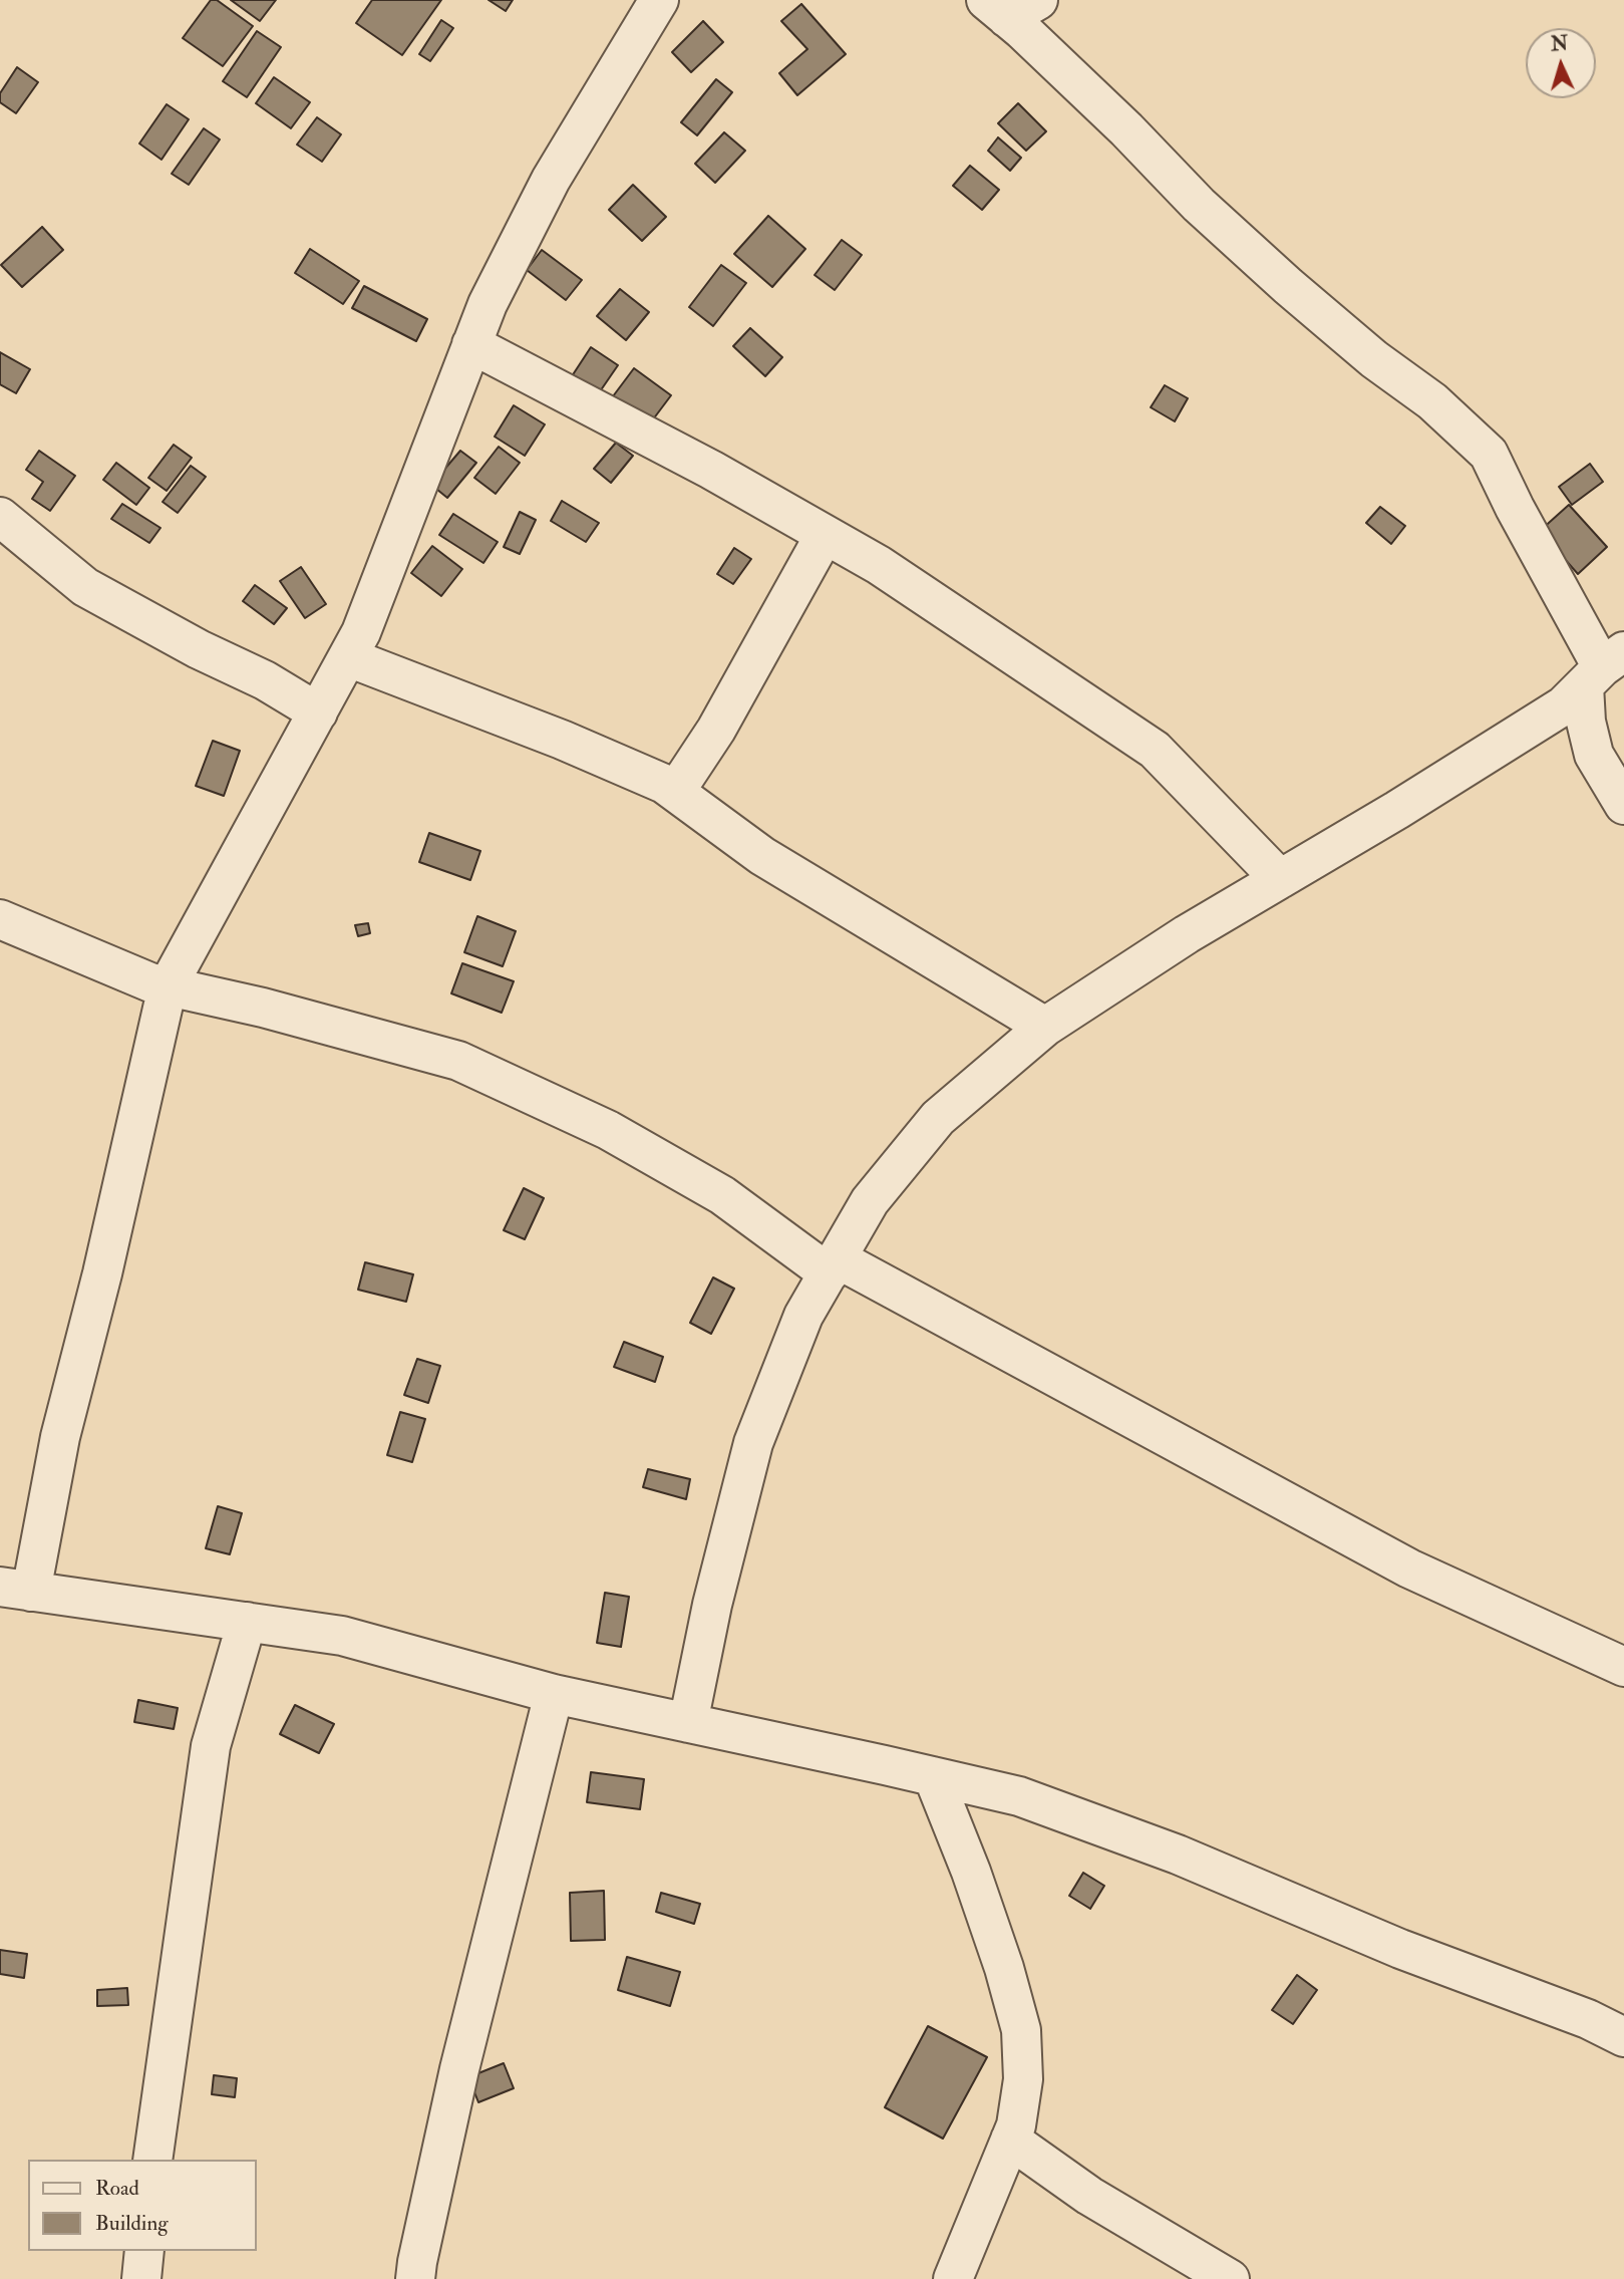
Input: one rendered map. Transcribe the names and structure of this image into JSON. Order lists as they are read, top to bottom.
{
  "legend": ["Road", "Building"],
  "north": "top"
}
